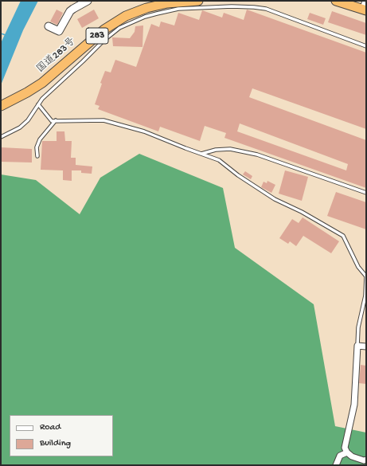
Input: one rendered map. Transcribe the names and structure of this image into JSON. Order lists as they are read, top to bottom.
{
  "streets": {
    "highway": ["283", "国道283号"]
  },
  "legend": ["Road", "Building"]
}
